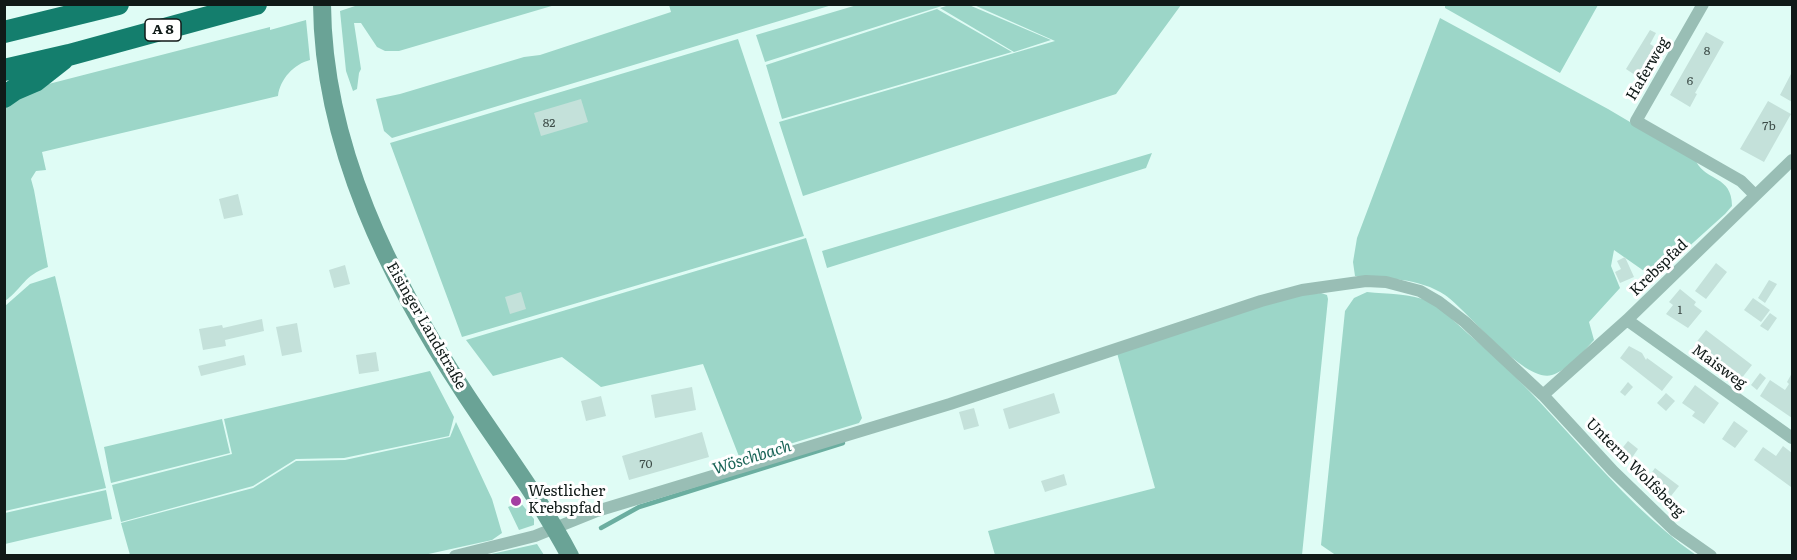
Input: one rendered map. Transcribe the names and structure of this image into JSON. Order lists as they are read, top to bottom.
{
  "streets": {
    "highway": ["A 8"],
    "main road": ["Eisinger Landstraße"],
    "street": [
      "Haferweg",
      "Krebspfad",
      "Maisweg",
      "Unterm Wolfsberg"
    ]
  },
  "crossings": [
    ["Haferweg", "Krebspfad"],
    ["Krebspfad", "Maisweg"],
    ["Krebspfad", "Unterm Wolfsberg"],
    ["Eisinger Landstraße", "Unterm Wolfsberg"]
  ],
  "water": ["Wöschbach"],
  "places": ["Westlicher Krebspfad"],
  "house_numbers": [
    "8",
    "6",
    "82",
    "7b",
    "1",
    "70"
  ]
}
